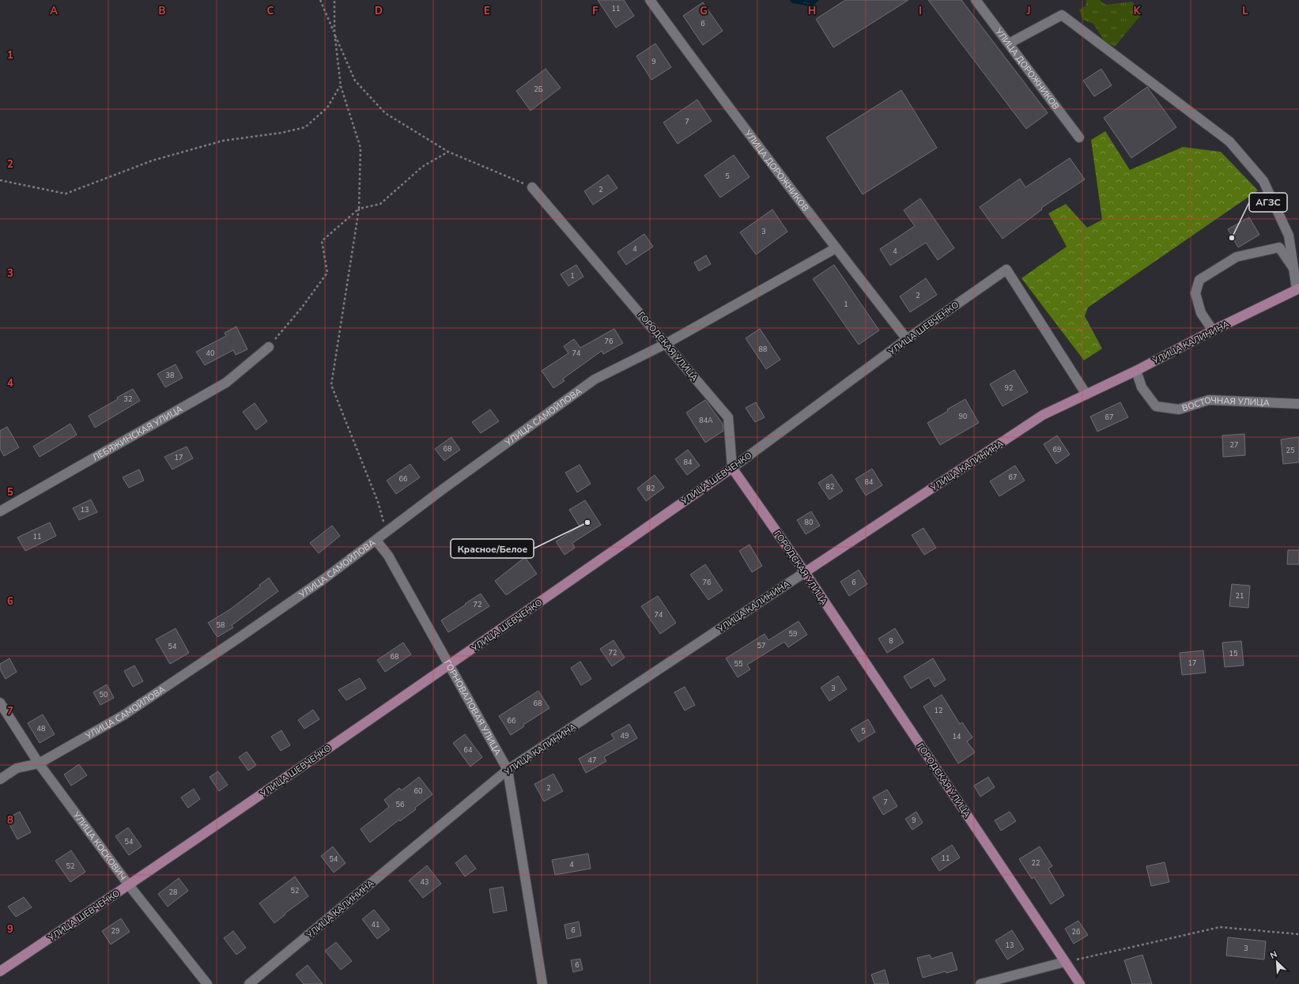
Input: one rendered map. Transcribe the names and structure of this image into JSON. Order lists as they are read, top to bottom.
{
  "streets": {
    "main road": ["УЛИЦА ШЕВЧЕНКО", "УЛИЦА КАЛИНИНА", "ГОРОДСКАЯ УЛИЦА"],
    "street": [
      "УЛИЦА ДОРОЖНИКОВ",
      "ВОСТОЧНАЯ УЛИЦА",
      "УЛИЦА САМОЙЛОВА",
      "ЛЕБЯЖИНСКАЯ УЛИЦА",
      "ГОРНОВАЛОВАЯ УЛИЦА",
      "УЛИЦА КОСКОВИЧ"
    ]
  },
  "crossings": [
    ["УЛИЦА ДОРОЖНИКОВ", "УЛИЦА ШЕВЧЕНКО"],
    ["УЛИЦА ДОРОЖНИКОВ", "УЛИЦА САМОЙЛОВА"],
    ["УЛИЦА ШЕВЧЕНКО", "УЛИЦА КАЛИНИНА"],
    ["УЛИЦА ШЕВЧЕНКО", "ГОРОДСКАЯ УЛИЦА"],
    ["УЛИЦА ШЕВЧЕНКО", "ГОРНОВАЛОВАЯ УЛИЦА"],
    ["УЛИЦА ШЕВЧЕНКО", "УЛИЦА КОСКОВИЧ"],
    ["УЛИЦА КАЛИНИНА", "ГОРОДСКАЯ УЛИЦА"],
    ["УЛИЦА КАЛИНИНА", "ВОСТОЧНАЯ УЛИЦА"],
    ["УЛИЦА КАЛИНИНА", "ГОРНОВАЛОВАЯ УЛИЦА"],
    ["ГОРОДСКАЯ УЛИЦА", "УЛИЦА САМОЙЛОВА"],
    ["УЛИЦА САМОЙЛОВА", "ГОРНОВАЛОВАЯ УЛИЦА"],
    ["УЛИЦА САМОЙЛОВА", "УЛИЦА КОСКОВИЧ"]
  ],
  "places": ["АГЗС", "Красное/Белое"],
  "house_numbers": [
    "11",
    "6",
    "9",
    "2Б",
    "7",
    "5",
    "2",
    "3",
    "4",
    "4",
    "1",
    "2",
    "1",
    "76",
    "88",
    "40",
    "74",
    "38",
    "92",
    "32",
    "90",
    "67",
    "84А",
    "27",
    "68",
    "69",
    "25",
    "17",
    "84",
    "67",
    "66",
    "84",
    "82",
    "82",
    "13",
    "80",
    "11",
    "76",
    "6",
    "21",
    "72",
    "74",
    "58",
    "59",
    "8",
    "57",
    "54",
    "72",
    "15",
    "68",
    "17",
    "55",
    "3",
    "50",
    "68",
    "12",
    "66",
    "48",
    "5",
    "49",
    "14",
    "64",
    "47",
    "2",
    "60",
    "7",
    "56",
    "9",
    "54",
    "11",
    "54",
    "22",
    "4",
    "52",
    "43",
    "52",
    "28",
    "41",
    "6",
    "29",
    "26",
    "13",
    "3",
    "6"
  ],
  "north": "top left",
  "grid": {
    "columns": [
      "A",
      "B",
      "C",
      "D",
      "E",
      "F",
      "G",
      "H",
      "I",
      "J",
      "K",
      "L"
    ],
    "rows": [
      "1",
      "2",
      "3",
      "4",
      "5",
      "6",
      "7",
      "8",
      "9"
    ]
  }
}
